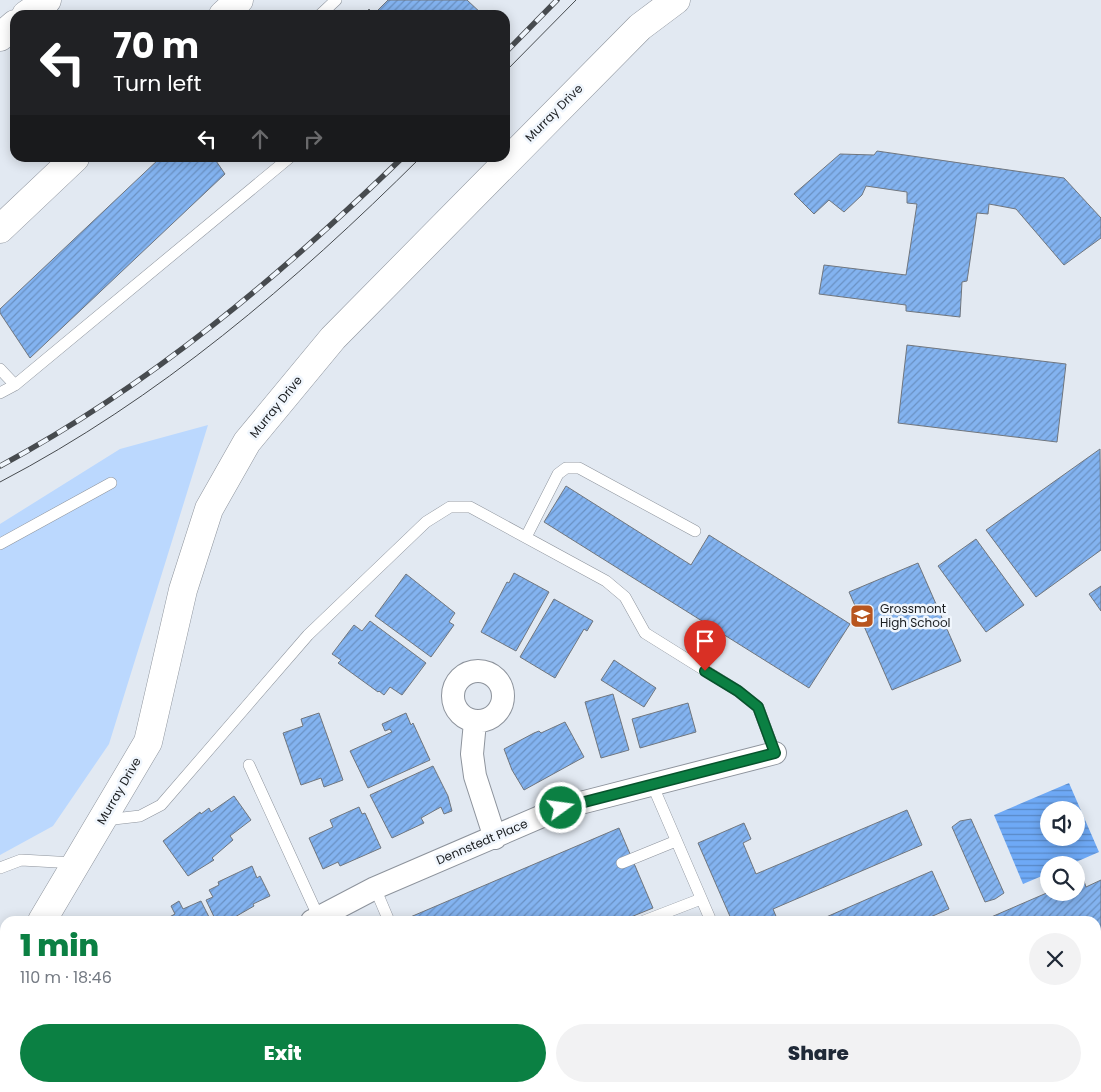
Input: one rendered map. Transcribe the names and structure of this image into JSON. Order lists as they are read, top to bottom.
{
  "streets": {
    "main road": ["Murray Drive"],
    "street": ["Dennstedt Place"]
  },
  "places": {
    "school or university": ["Grossmont High School"]
  },
  "page": {
    "turn": ["70 m", "Turn left"],
    "heading": ["1 min", "110 m · 18:46"],
    "buttons": ["Exit", "Share"]
  }
}
